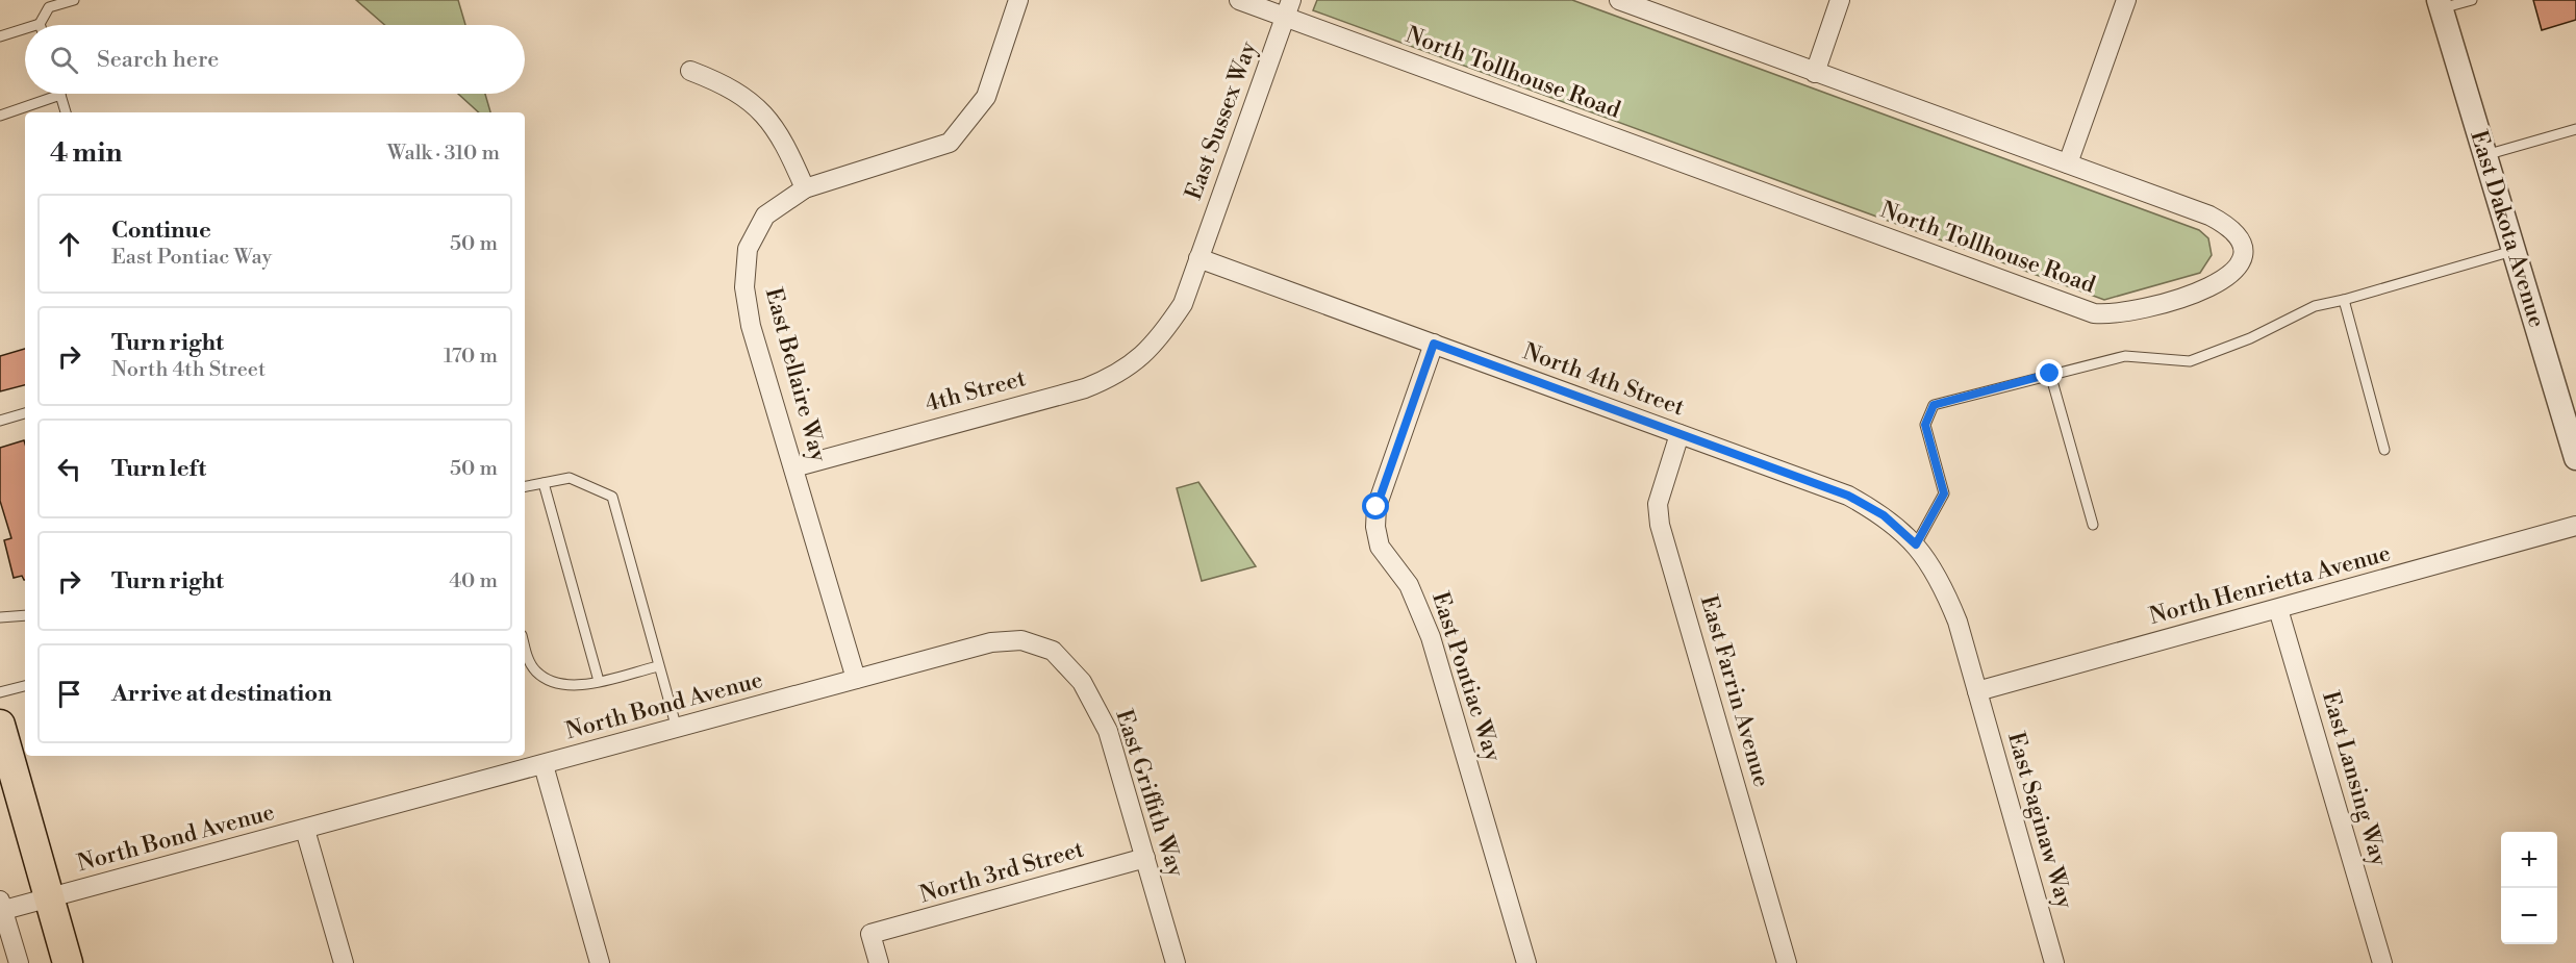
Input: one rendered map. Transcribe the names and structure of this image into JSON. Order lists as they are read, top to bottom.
{
  "streets": {
    "street": [
      "North Tollhouse Road",
      "East Sussex Way",
      "East Dakota Avenue",
      "East Bellaire Way",
      "North 4th Street",
      "4th Street",
      "North Henrietta Avenue",
      "East Pontiac Way",
      "East Farrin Avenue",
      "North Bond Avenue",
      "East Lansing Way",
      "East Griffith Way",
      "East Saginaw Way",
      "North 3rd Street"
    ]
  },
  "crossings": [
    ["North Tollhouse Road", "East Sussex Way"],
    ["East Sussex Way", "North 4th Street"],
    ["East Sussex Way", "4th Street"],
    ["East Bellaire Way", "4th Street"],
    ["East Bellaire Way", "North Bond Avenue"],
    ["North 4th Street", "4th Street"],
    ["North 4th Street", "North Henrietta Avenue"],
    ["North 4th Street", "East Pontiac Way"],
    ["North 4th Street", "East Farrin Avenue"],
    ["North 4th Street", "East Saginaw Way"],
    ["North Henrietta Avenue", "East Lansing Way"],
    ["North Henrietta Avenue", "East Saginaw Way"],
    ["North Bond Avenue", "East Griffith Way"],
    ["East Griffith Way", "North 3rd Street"]
  ],
  "page": {
    "search": "Search here",
    "heading": ["4 min", "Walk · 310 m"],
    "list": [
      ["Continue", "East Pontiac Way", "50 m"],
      ["Turn right", "North 4th Street", "170 m"],
      ["Turn left", "50 m"],
      ["Turn right", "40 m"],
      "Arrive at destination"
    ],
    "map_buttons": ["+", "−"]
  }
}
